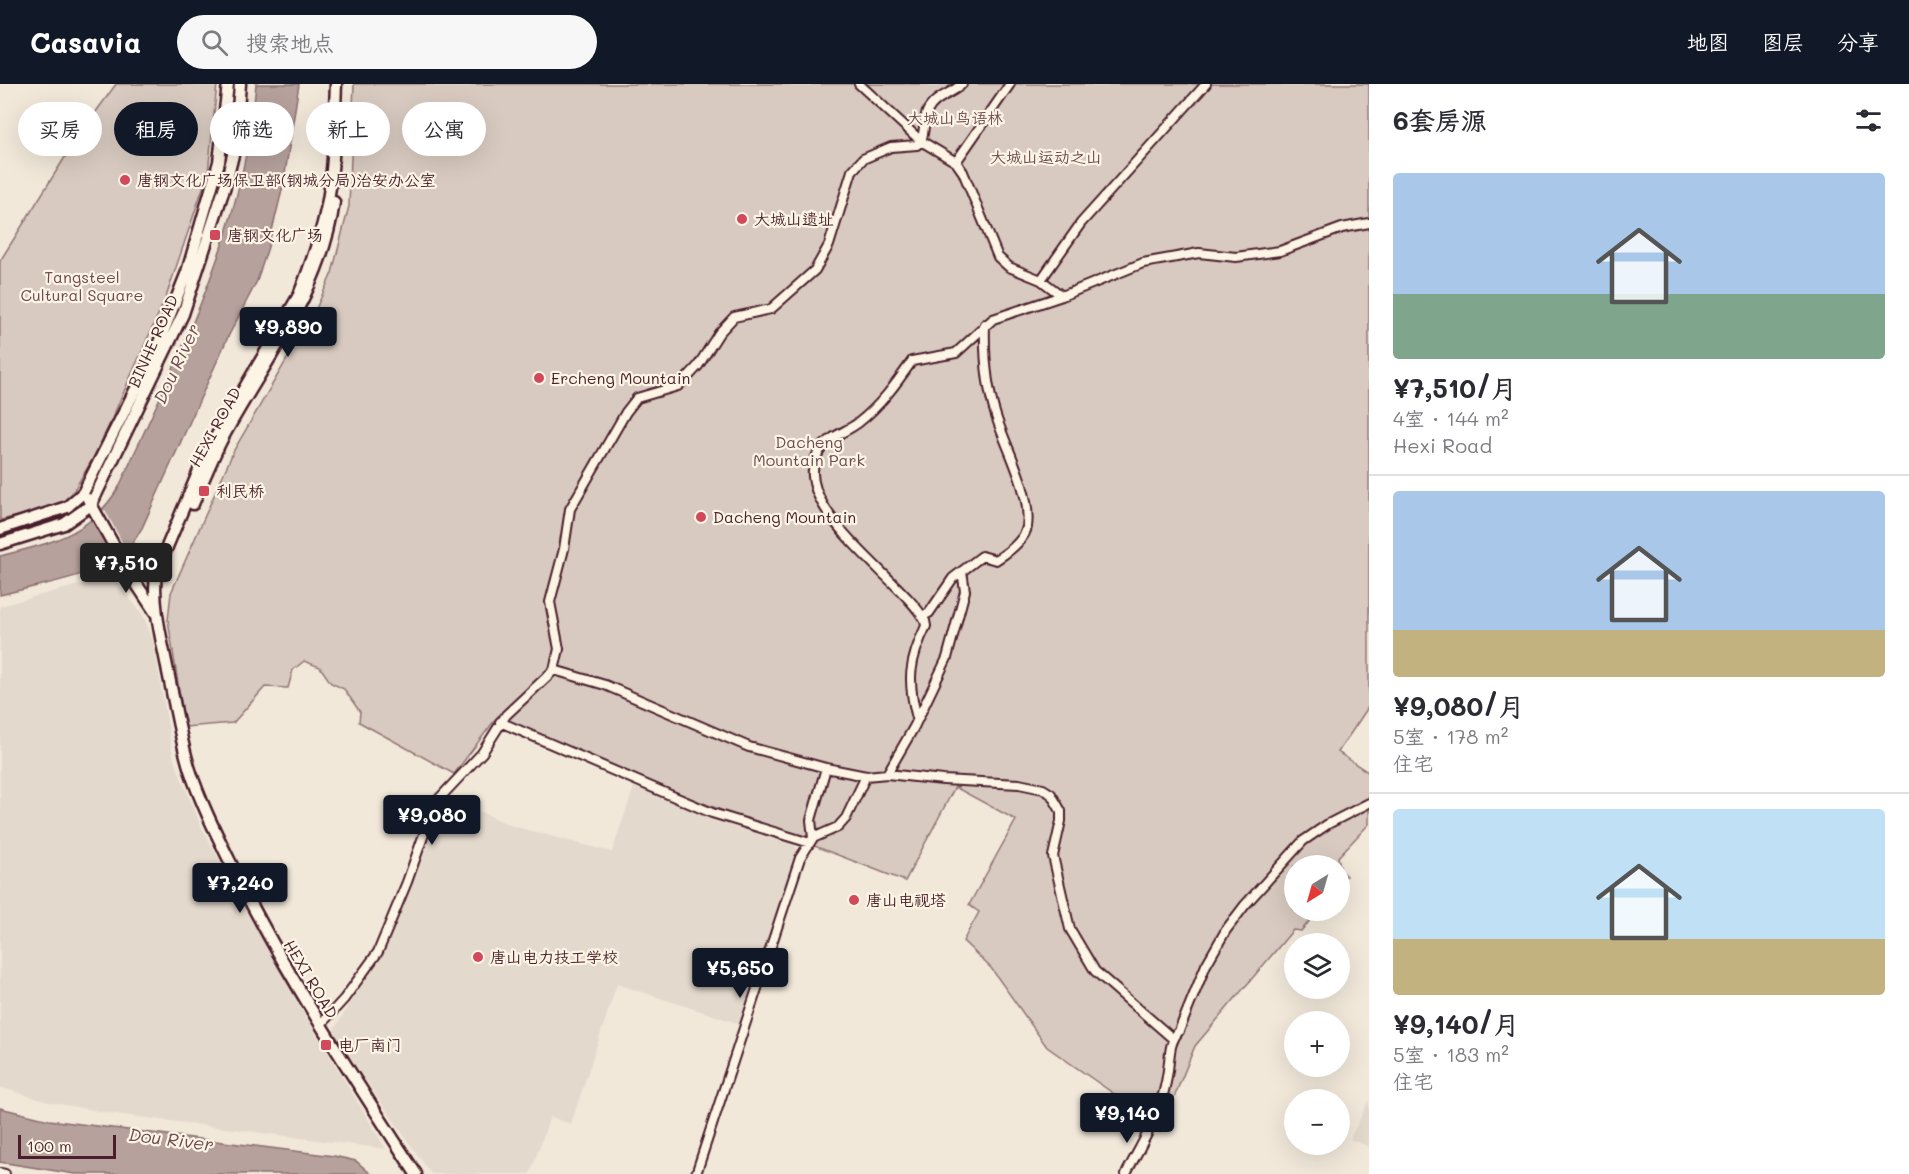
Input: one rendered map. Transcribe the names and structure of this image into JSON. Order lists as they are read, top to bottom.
{
  "streets": {
    "street": ["BINHE ROAD", "HEXI ROAD"]
  },
  "water": ["Dou River"],
  "parks": [
    "大城山鸟语林",
    "大城山运动之山",
    "Tangsteel Cultural Square",
    "Dacheng Mountain Park"
  ],
  "places": {
    "other": [
      "唐钢文化广场保卫部(钢城分局)治安办公室",
      "大城山遗址",
      "Ercheng Mountain",
      "Dacheng Mountain",
      "唐山电视塔",
      "唐山电力技工学校"
    ],
    "transit": ["唐钢文化广场", "利民桥", "电厂南门"]
  },
  "scale_bar": "100 m",
  "north": "bottom left",
  "page": {
    "header": "Casavia",
    "search": "搜索地点",
    "nav": ["地图", "图层", "分享"],
    "heading": "6套房源",
    "chip": [
      "买房",
      "租房",
      "筛选",
      "新上",
      "公寓"
    ],
    "list": [
      {
        "name": "¥7,510/月",
        "note": "4室 · 144 m² · Hexi Road"
      },
      {
        "name": "¥9,080/月",
        "note": "5室 · 178 m² · 住宅"
      },
      {
        "name": "¥9,140/月",
        "note": "5室 · 183 m² · 住宅"
      }
    ],
    "price": [
      "¥9,890",
      "¥7,510",
      "¥9,080",
      "¥7,240",
      "¥5,650",
      "¥9,140"
    ],
    "map_buttons": ["+", "−"],
    "scale": "100 m"
  }
}
